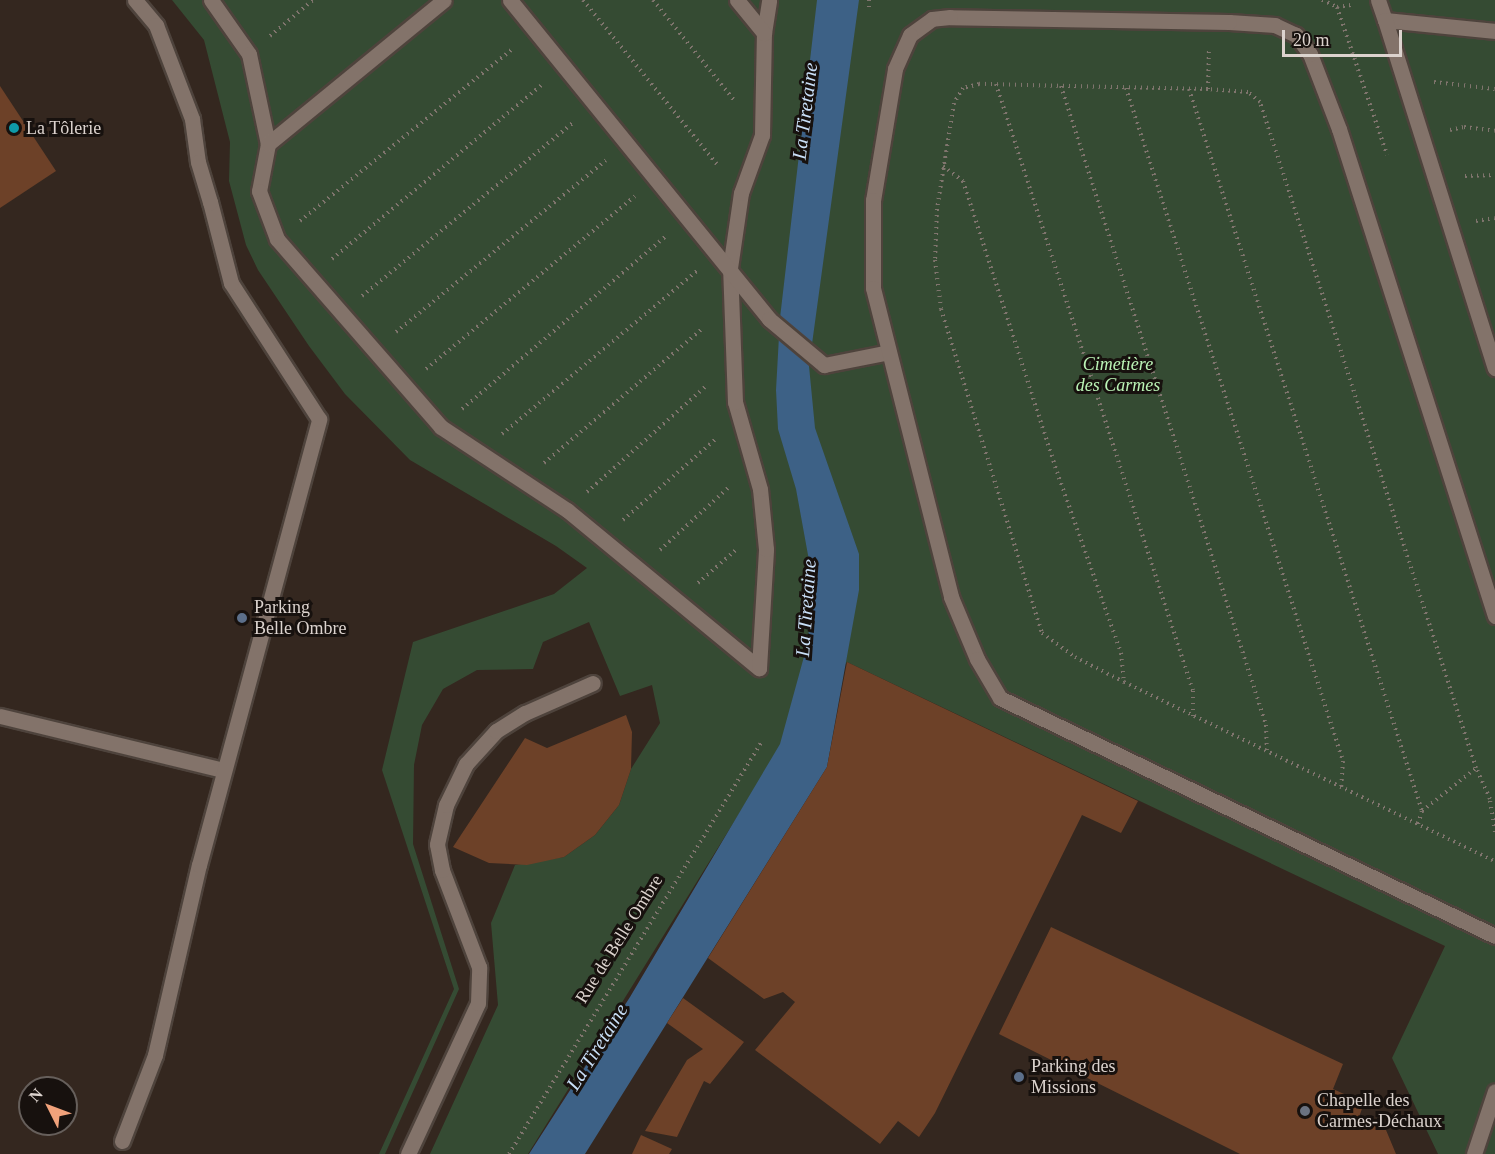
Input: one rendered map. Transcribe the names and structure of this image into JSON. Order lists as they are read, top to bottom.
{
  "streets": {
    "path": ["Rue de Belle Ombre"]
  },
  "water": ["La Tiretaine"],
  "parks": ["Cimetière des Carmes"],
  "places": [
    "La Tôlerie",
    "Parking Belle Ombre",
    "Parking des Missions",
    "Chapelle des Carmes-Déchaux"
  ],
  "scale_bar": "20 m",
  "north": "top left"
}
